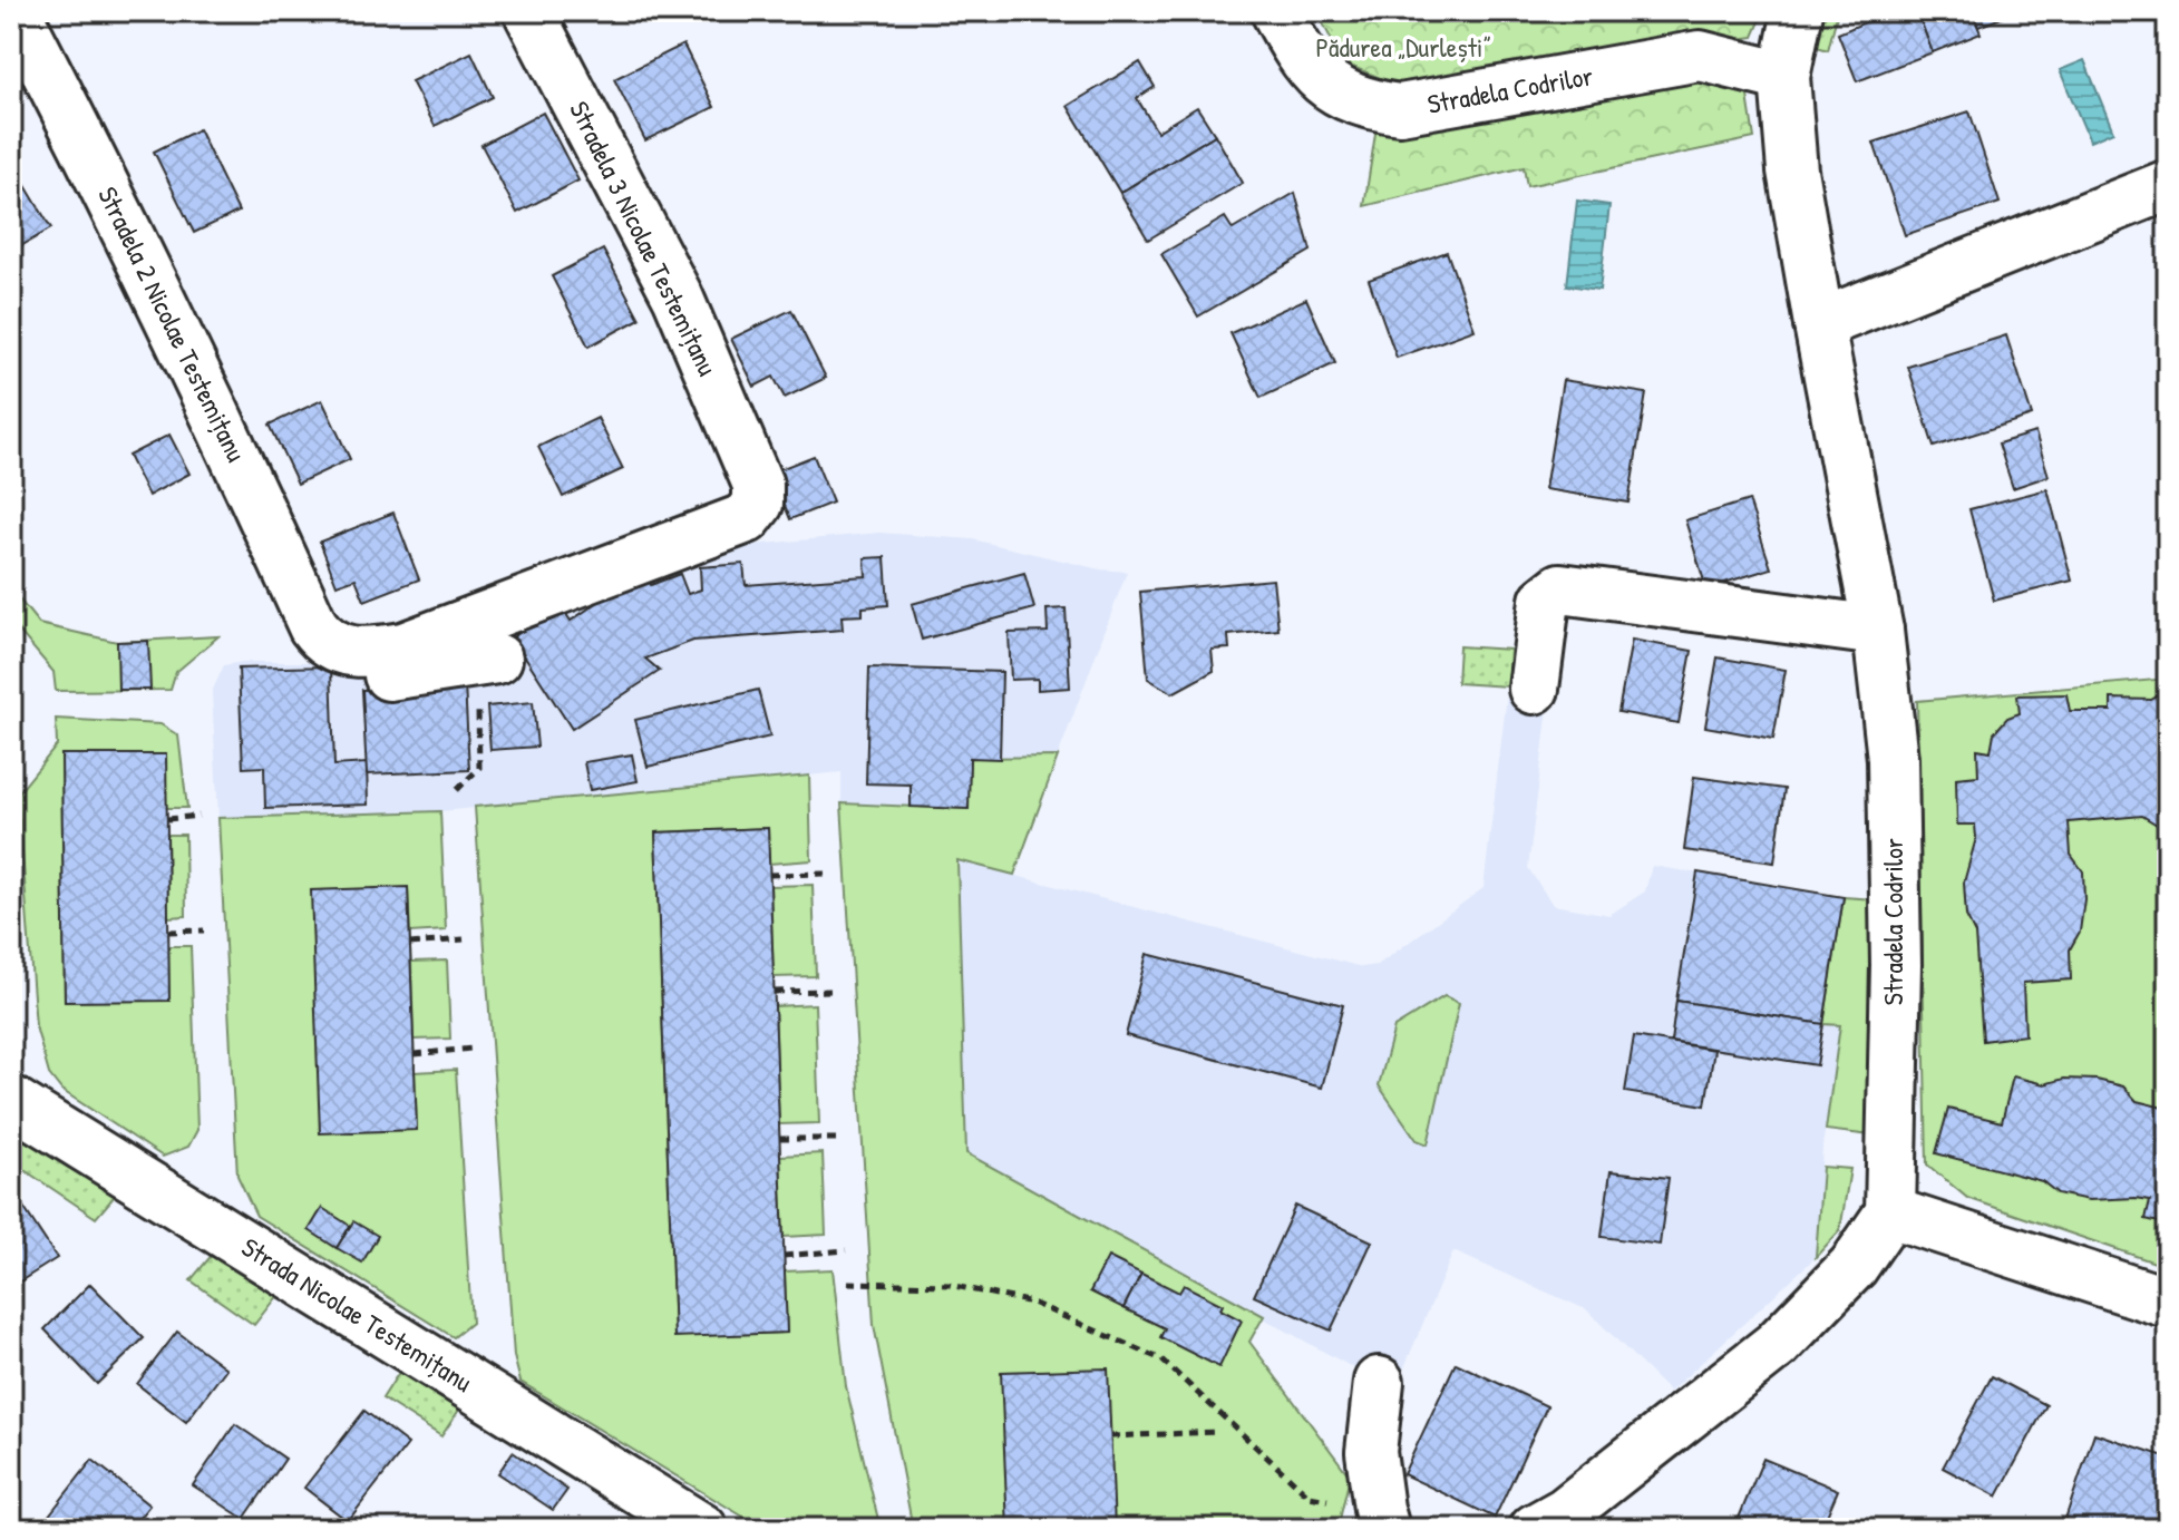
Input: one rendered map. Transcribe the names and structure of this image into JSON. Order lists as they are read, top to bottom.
{
  "streets": {
    "street": [
      "Stradela Codrilor",
      "Stradela 3 Nicolae Testemițanu",
      "Stradela 2 Nicolae Testemițanu",
      "Strada Nicolae Testemițanu"
    ]
  },
  "crossings": [
    ["Stradela 3 Nicolae Testemițanu", "Stradela 2 Nicolae Testemițanu"]
  ],
  "parks": ["Pădurea „Durlești”"]
}
